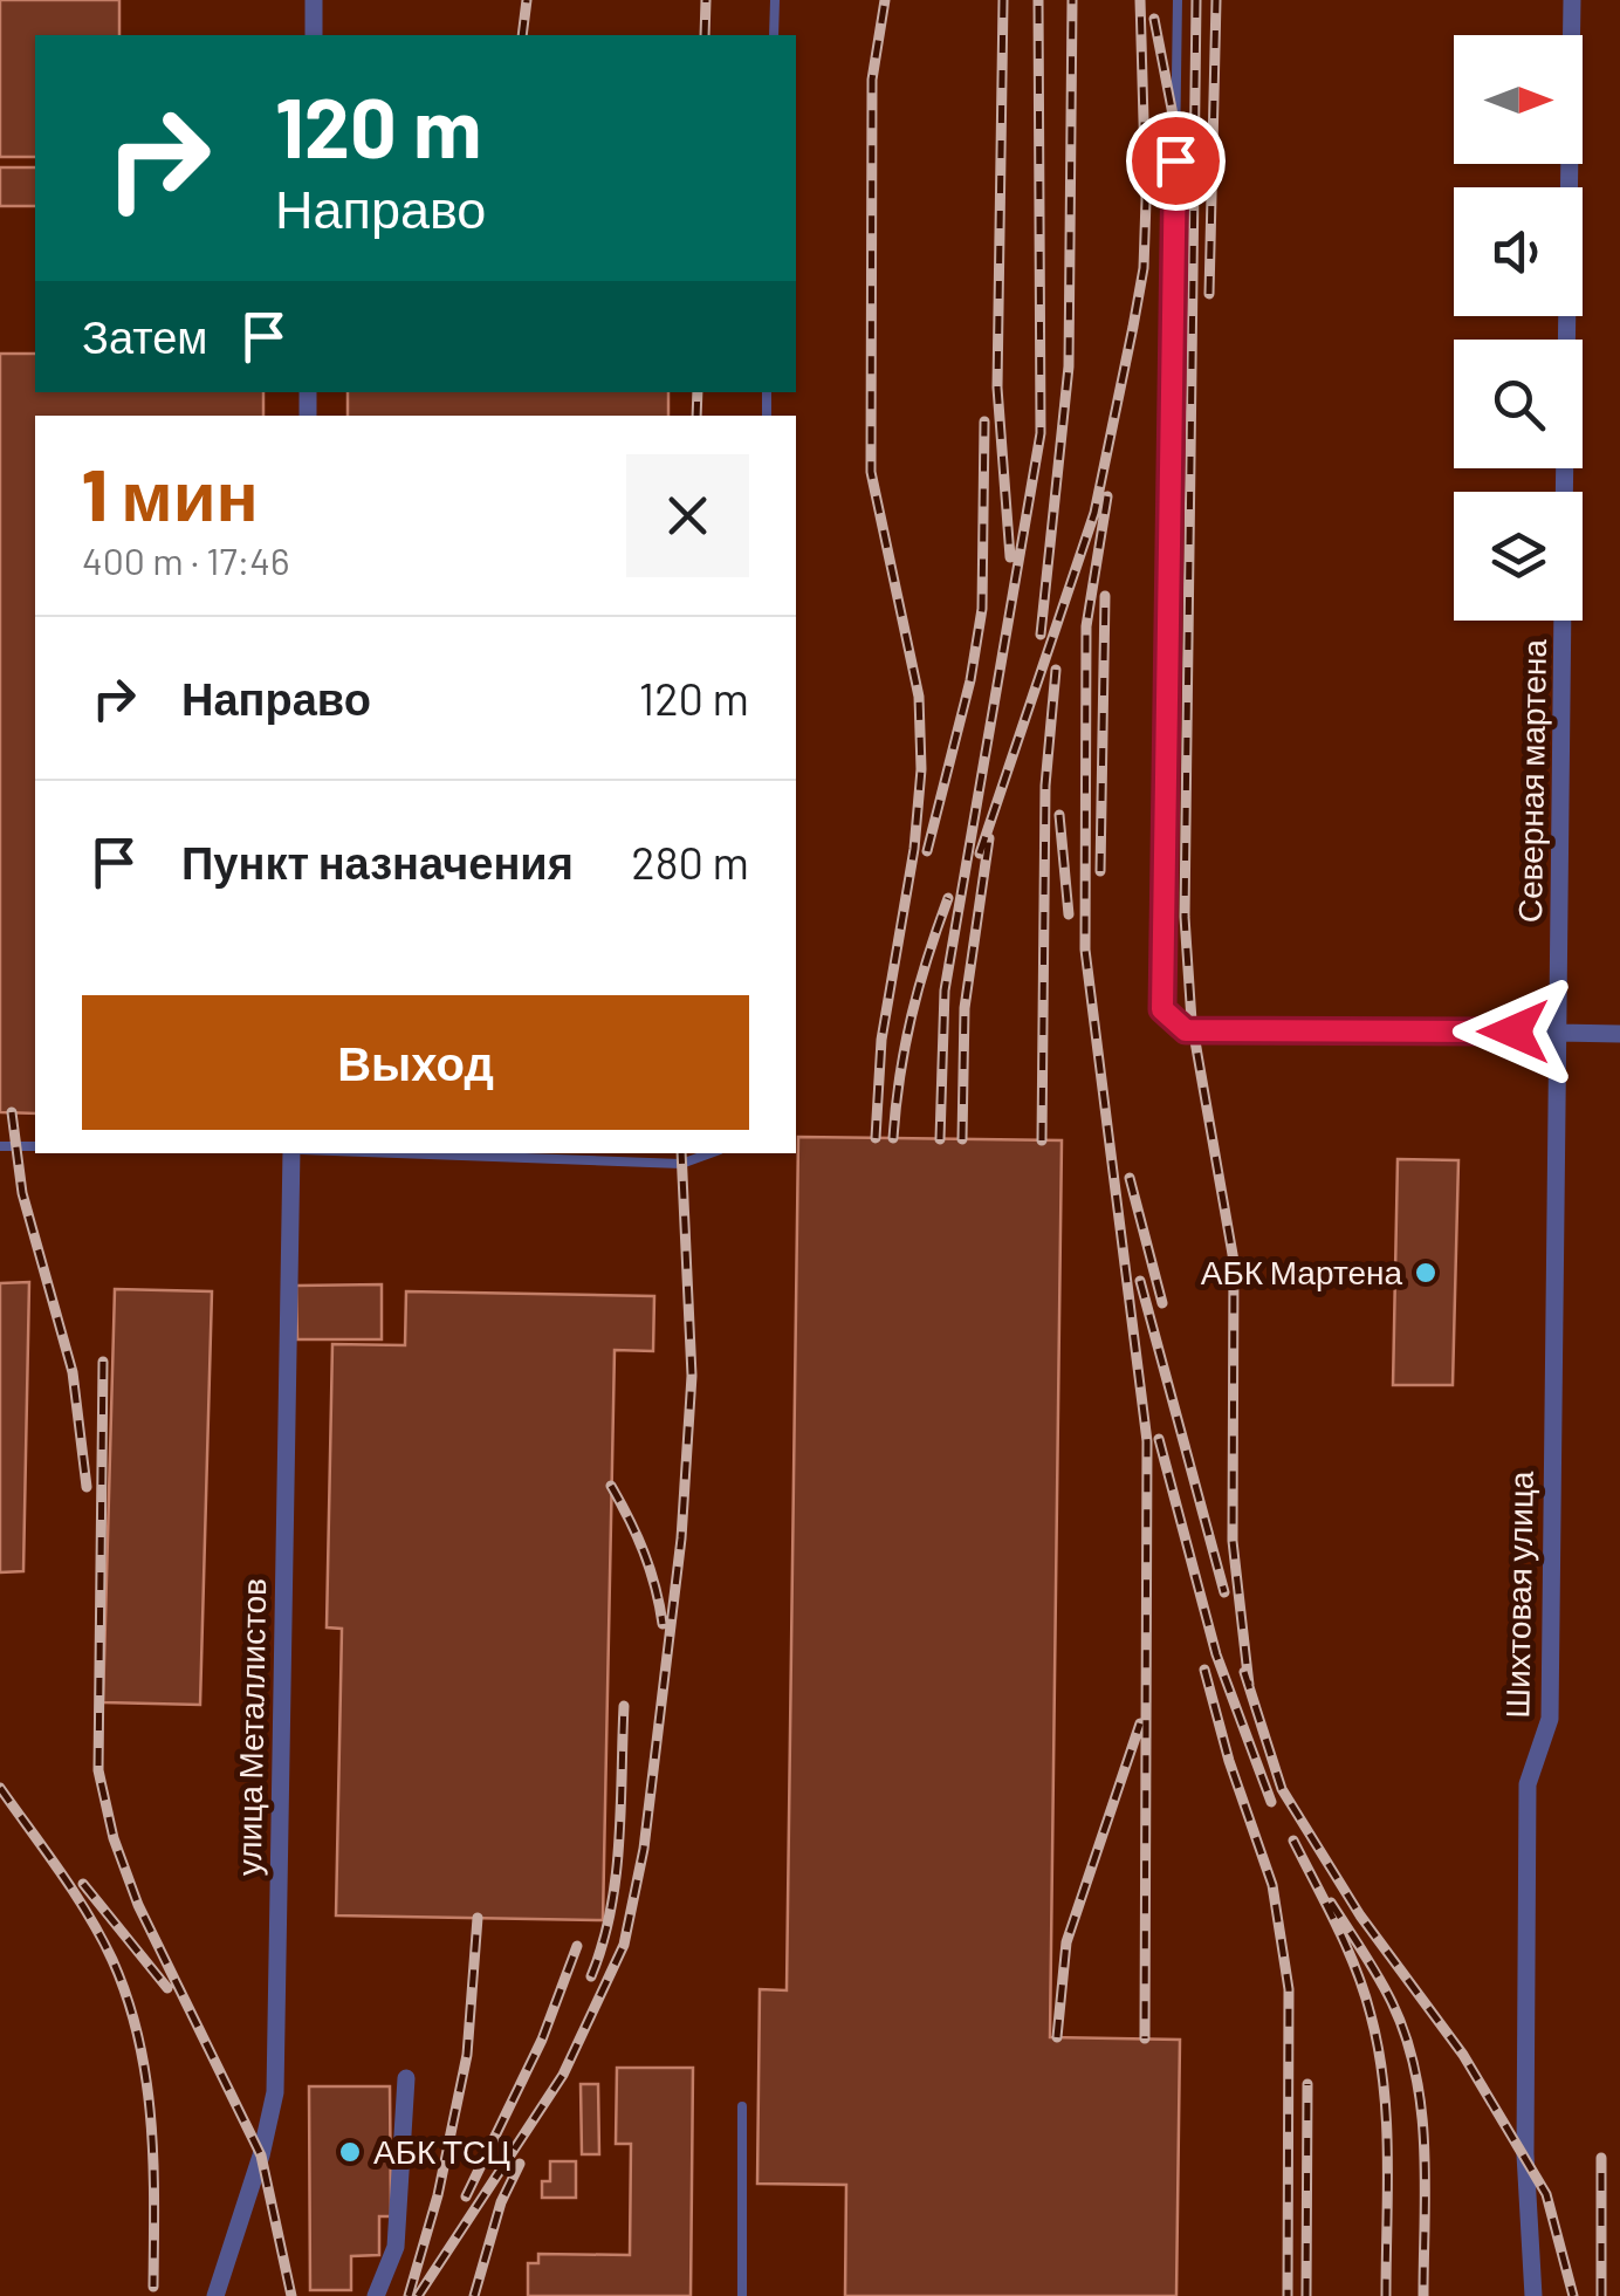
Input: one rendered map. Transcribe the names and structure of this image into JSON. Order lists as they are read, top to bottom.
{
  "streets": {
    "street": ["Северная мартена", "Шихтовая улица", "улица Металлистов"]
  },
  "crossings": [
    ["Северная мартена", "Шихтовая улица"]
  ],
  "places": ["АБК Мартена", "АБК ТСЦ"],
  "north": "right",
  "page": {
    "turn": ["120 m", "Направо"],
    "then": "Затем",
    "heading": ["1 мин", "400 m · 17:46"],
    "list": [
      {
        "name": "Направо",
        "value": "120 m"
      },
      {
        "name": "Пункт назначения",
        "value": "280 m"
      }
    ],
    "buttons": "Выход"
  }
}
